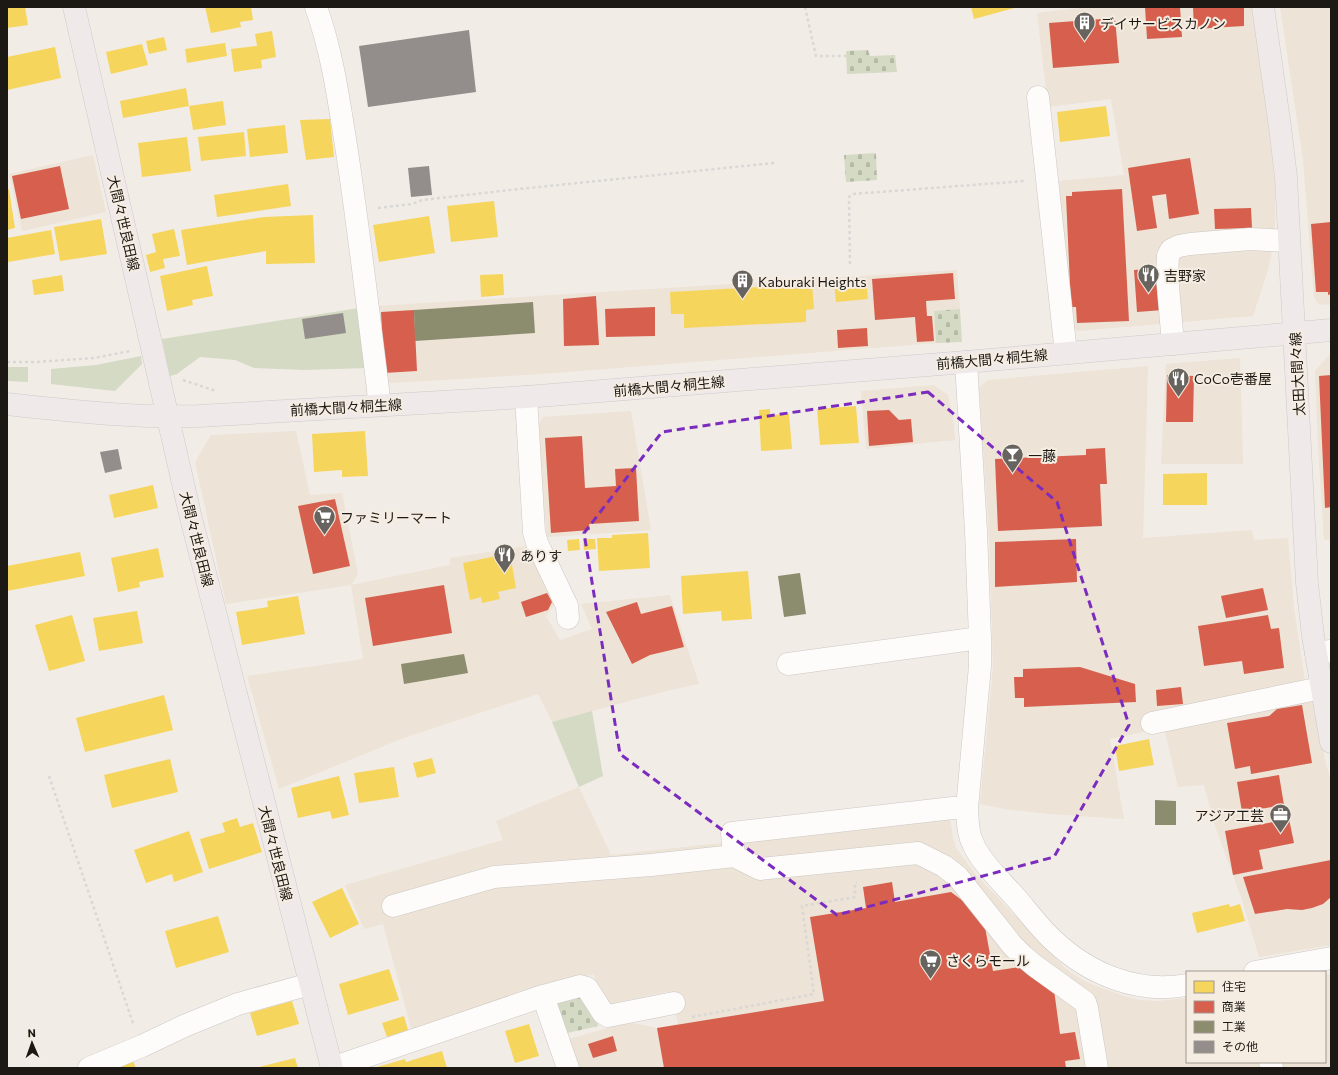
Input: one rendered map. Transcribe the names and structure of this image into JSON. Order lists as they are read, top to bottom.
{
  "streets": {
    "main road": ["大間々世良田線", "前橋大間々桐生線", "太田大間々線"]
  },
  "crossings": [
    ["大間々世良田線", "前橋大間々桐生線"],
    ["前橋大間々桐生線", "太田大間々線"]
  ],
  "places": {
    "building": ["デイサービスカノン", "Kaburaki Heights"],
    "restaurant": ["吉野家", "CoCo壱番屋", "ありす"],
    "bar": ["一藤"],
    "supermarket": ["ファミリーマート", "さくらモール"],
    "office": ["アジア工芸"]
  },
  "legend": [
    "住宅",
    "商業",
    "工業",
    "その他"
  ],
  "north": "top"
}
